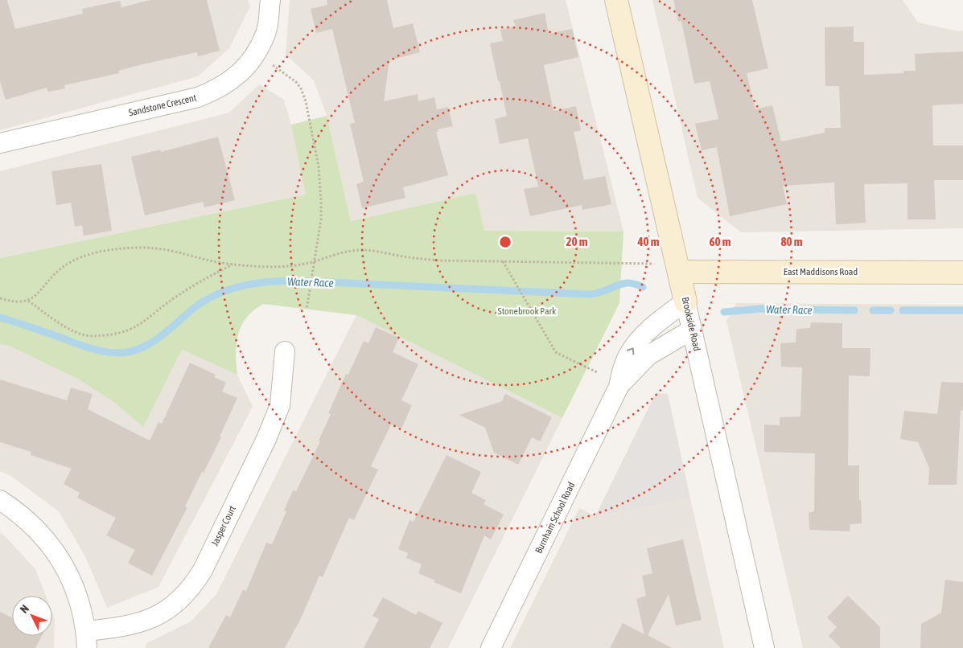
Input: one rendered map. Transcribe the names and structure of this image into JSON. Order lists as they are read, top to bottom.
{
  "streets": {
    "street": [
      "Sandstone Crescent",
      "East Maddisons Road",
      "Brookside Road",
      "Burnham School Road",
      "Jasper Court"
    ]
  },
  "crossings": [
    ["East Maddisons Road", "Brookside Road"],
    ["Brookside Road", "Burnham School Road"]
  ],
  "water": ["Water Race"],
  "parks": ["Stonebrook Park"],
  "north": "top left",
  "rings": [
    "20 m",
    "40 m",
    "60 m",
    "80 m"
  ]
}
